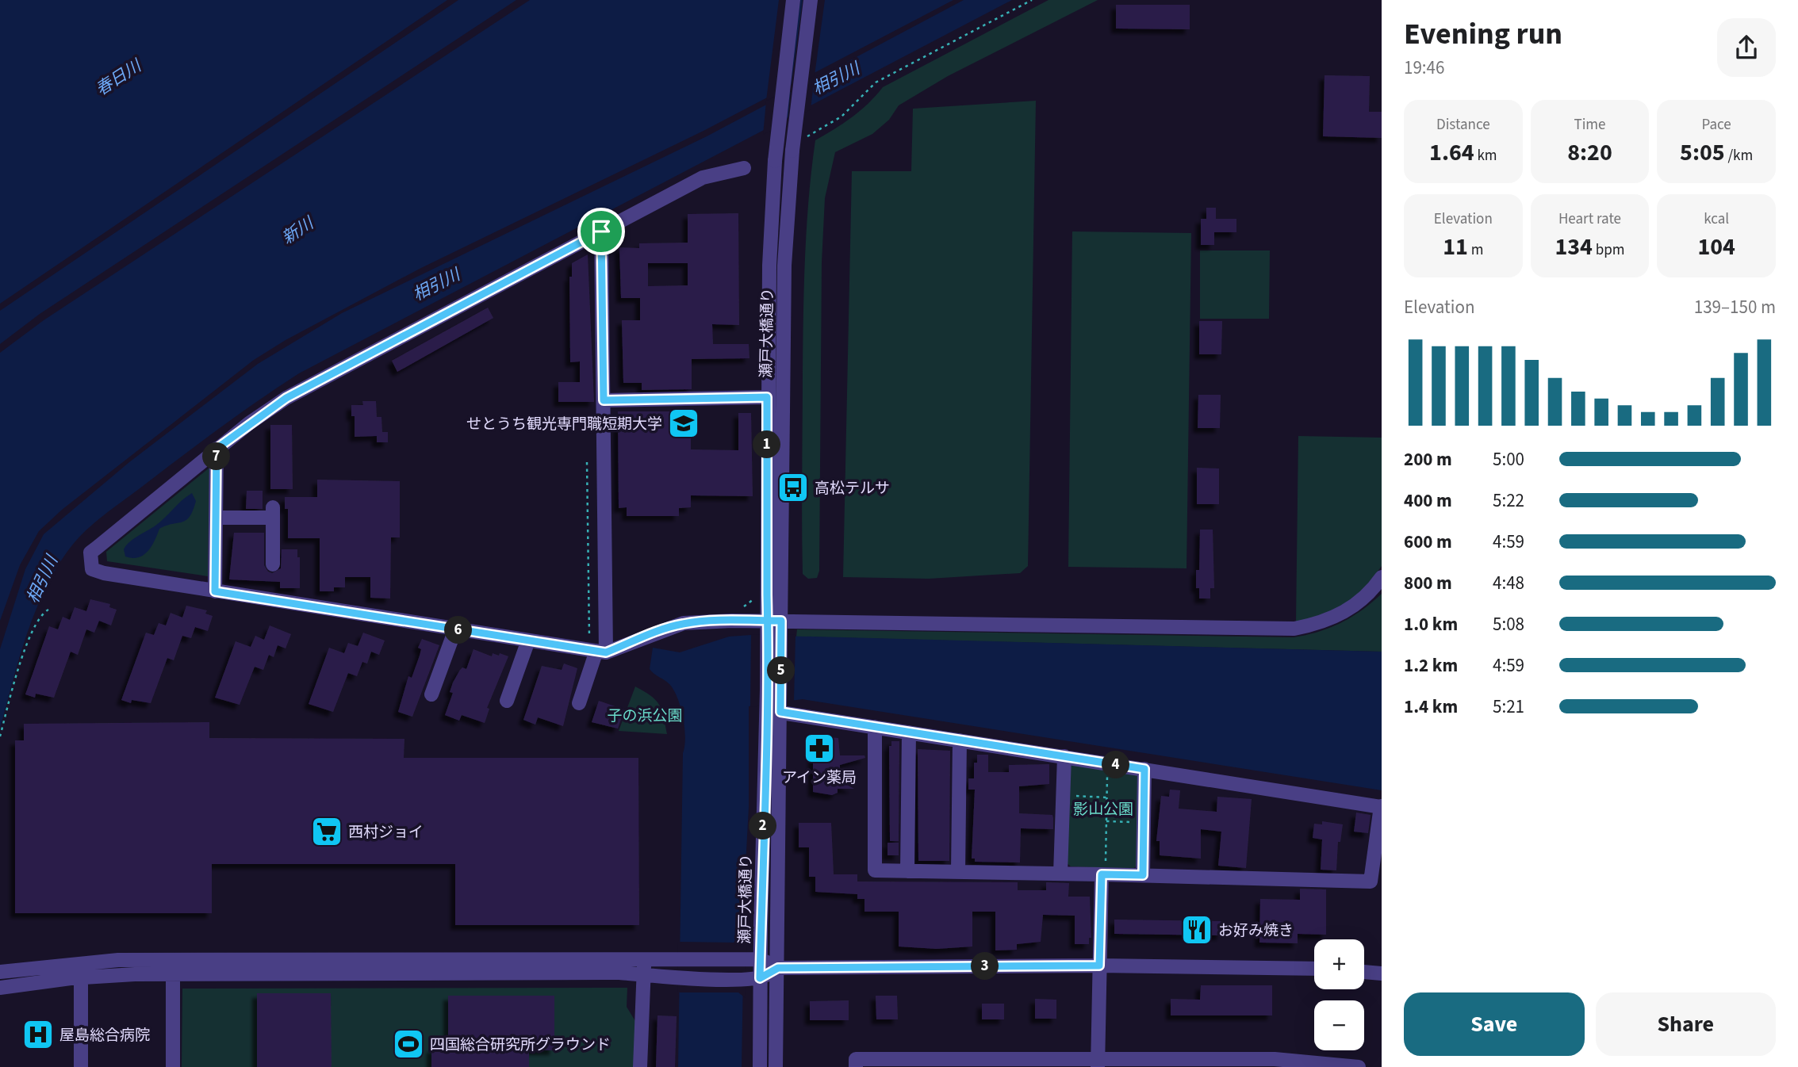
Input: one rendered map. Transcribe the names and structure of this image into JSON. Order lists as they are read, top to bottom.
{
  "streets": {
    "street": ["瀬戸大橋通り"]
  },
  "water": ["春日川", "相引川", "新川"],
  "parks": ["子の浜公園", "影山公園"],
  "places": {
    "school or university": ["せとうち観光専門職短期大学"],
    "bus stop": ["高松テルサ"],
    "pharmacy": ["アイン薬局"],
    "supermarket": ["西村ジョイ"],
    "restaurant": ["お好み焼き"],
    "hospital": ["屋島総合病院"],
    "sports": ["四国総合研究所グラウンド"]
  },
  "page": {
    "heading": ["Evening run", "19:46"],
    "stats": [
      ["Distance", "1.64 km"],
      ["Time", "8:20"],
      ["Pace", "5:05 /km"],
      ["Elevation", "11 m"],
      ["Heart rate", "134 bpm"],
      ["kcal", "104"]
    ],
    "chart": ["Elevation", "139–150 m"],
    "pins": [
      "1",
      "7",
      "6",
      "5",
      "4",
      "2",
      "3"
    ],
    "list": [
      {
        "name": "200 m",
        "note": "5:00"
      },
      {
        "name": "400 m",
        "note": "5:22"
      },
      {
        "name": "600 m",
        "note": "4:59"
      },
      {
        "name": "800 m",
        "note": "4:48"
      },
      {
        "name": "1.0 km",
        "note": "5:08"
      },
      {
        "name": "1.2 km",
        "note": "4:59"
      },
      {
        "name": "1.4 km",
        "note": "5:21"
      }
    ],
    "map_buttons": ["+", "−"],
    "buttons": ["Save", "Share"]
  }
}
